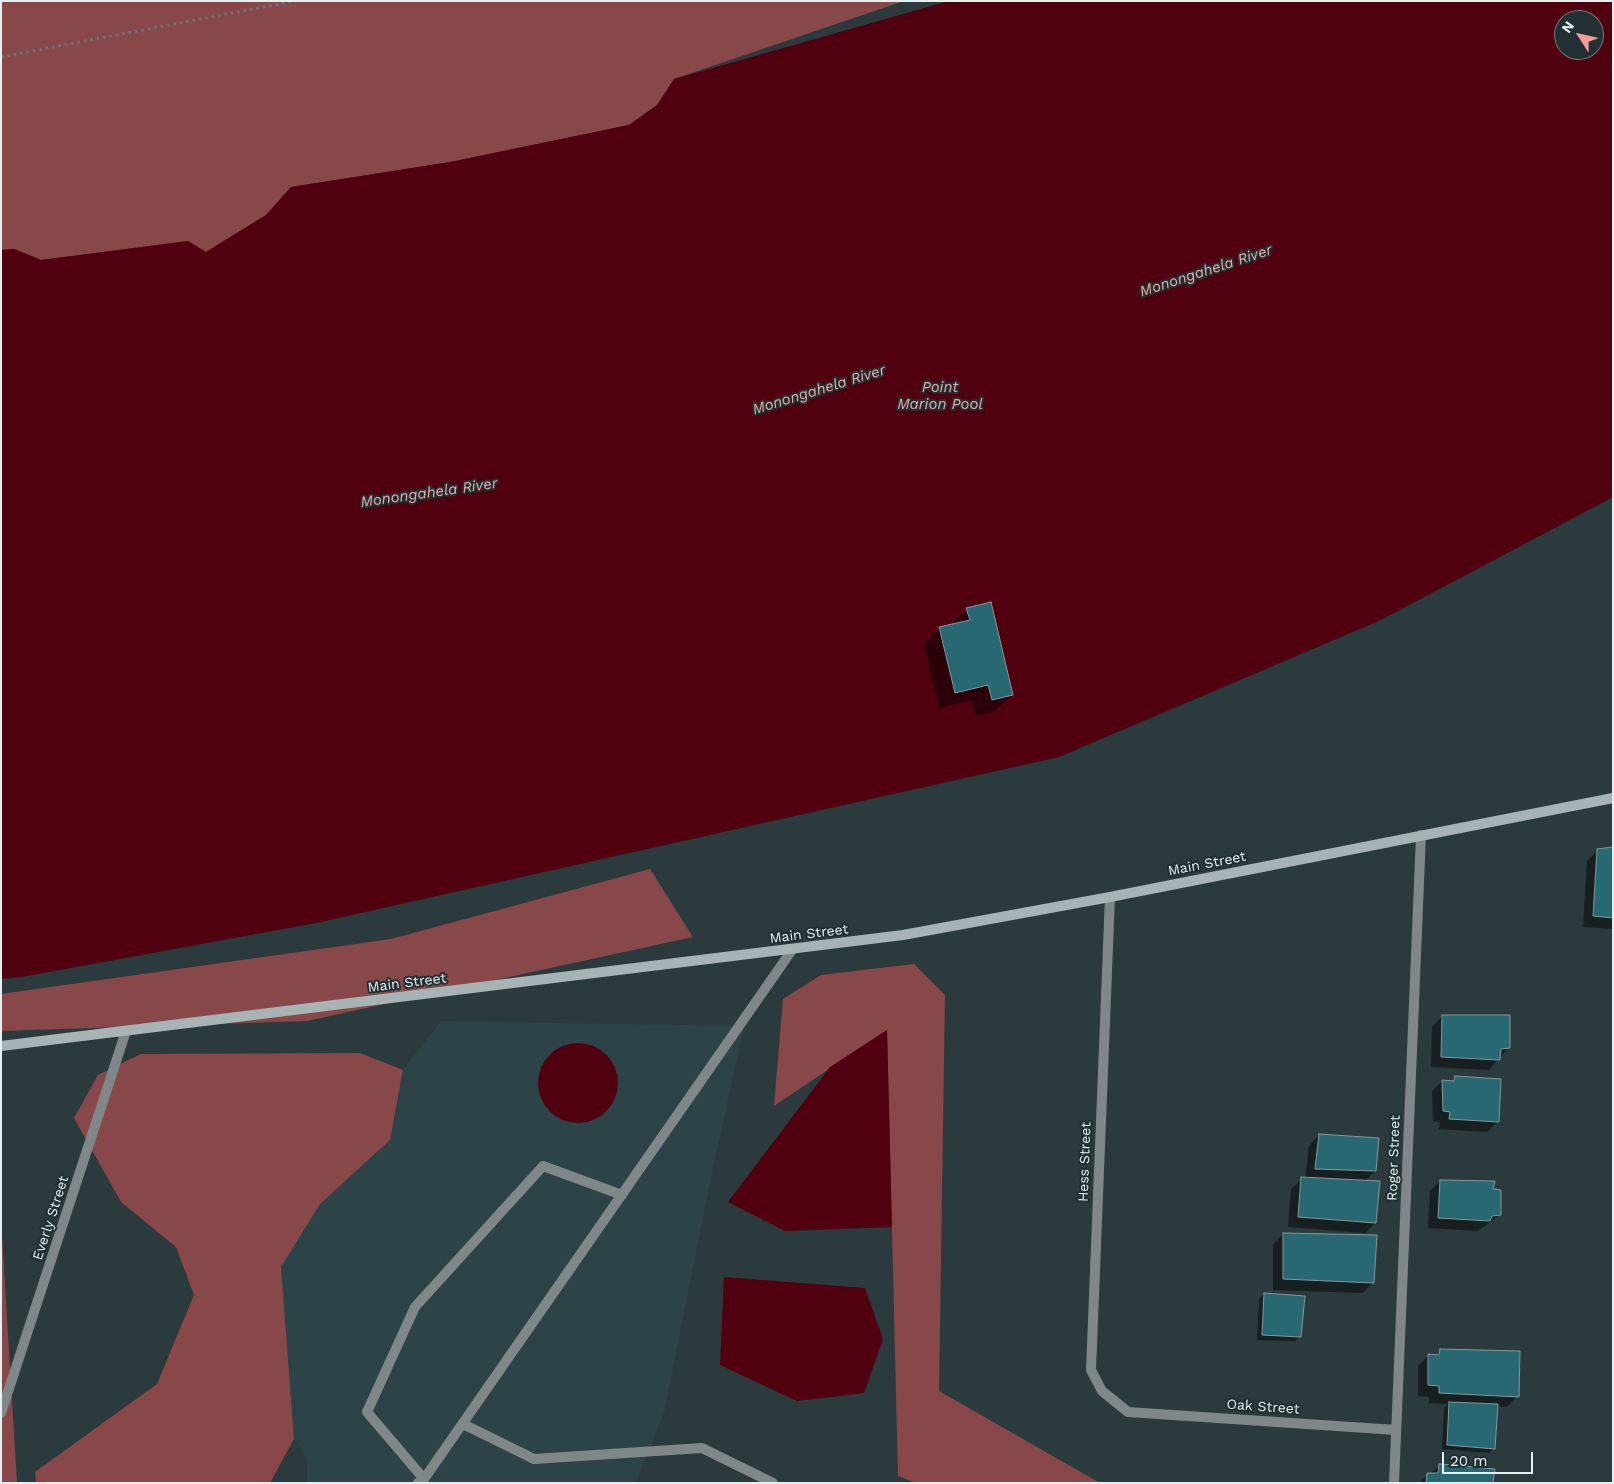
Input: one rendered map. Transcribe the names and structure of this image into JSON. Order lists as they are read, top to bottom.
{
  "streets": {
    "main road": ["Main Street"],
    "street": [
      "Roger Street",
      "Hess Street",
      "Everly Street",
      "Oak Street"
    ]
  },
  "crossings": [
    ["Main Street", "Roger Street"],
    ["Main Street", "Hess Street"],
    ["Main Street", "Everly Street"],
    ["Roger Street", "Oak Street"],
    ["Hess Street", "Oak Street"]
  ],
  "water": ["Monongahela River", "Point Marion Pool"],
  "scale_bar": "20 m",
  "north": "top left"
}
